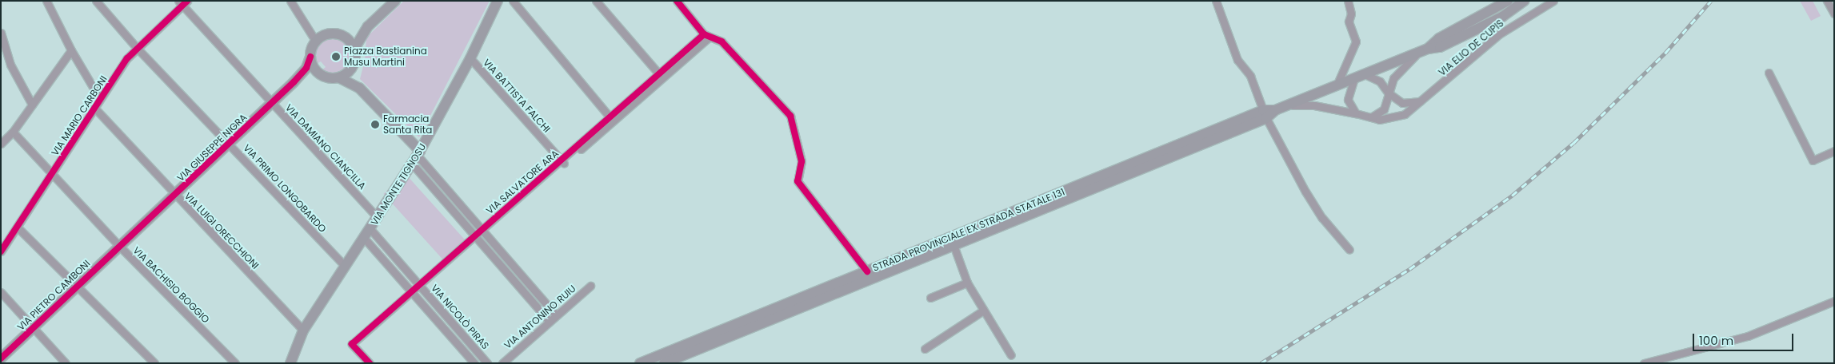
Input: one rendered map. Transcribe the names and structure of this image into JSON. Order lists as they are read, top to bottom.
{
  "streets": {
    "main road": [
      "VIA GIUSEPPE NIGRA",
      "VIA MONTE TIGNOSU",
      "STRADA PROVINCIALE EX STRADA STATALE 131",
      "VIA PIETRO CAMBONI"
    ],
    "street": [
      "VIA ELIO DE CUPIS",
      "VIA BATTISTA FALCHI",
      "VIA MARIO CARBONI",
      "VIA DAMIANO CIANCILLA",
      "VIA SALVATORE ARA",
      "VIA PRIMO LONGOBARDO",
      "VIA LUIGI ORECCHIONI",
      "VIA BACHISIO BOGGIO",
      "VIA NICOLÒ PIRAS",
      "VIA ANTONINO RUIU"
    ]
  },
  "crossings": [
    ["VIA ELIO DE CUPIS", "STRADA PROVINCIALE EX STRADA STATALE 131"],
    ["VIA BATTISTA FALCHI", "VIA SALVATORE ARA"],
    ["VIA BATTISTA FALCHI", "VIA MONTE TIGNOSU"],
    ["VIA MARIO CARBONI", "VIA DAMIANO CIANCILLA"],
    ["VIA MARIO CARBONI", "VIA PRIMO LONGOBARDO"],
    ["VIA MARIO CARBONI", "VIA LUIGI ORECCHIONI"],
    ["VIA MARIO CARBONI", "VIA BACHISIO BOGGIO"],
    ["VIA DAMIANO CIANCILLA", "VIA GIUSEPPE NIGRA"],
    ["VIA DAMIANO CIANCILLA", "VIA MONTE TIGNOSU"],
    ["VIA GIUSEPPE NIGRA", "VIA PRIMO LONGOBARDO"],
    ["VIA GIUSEPPE NIGRA", "VIA LUIGI ORECCHIONI"],
    ["VIA GIUSEPPE NIGRA", "VIA BACHISIO BOGGIO"],
    ["VIA GIUSEPPE NIGRA", "VIA PIETRO CAMBONI"],
    ["VIA SALVATORE ARA", "VIA NICOLÒ PIRAS"],
    ["VIA MONTE TIGNOSU", "VIA PRIMO LONGOBARDO"],
    ["VIA MONTE TIGNOSU", "VIA LUIGI ORECCHIONI"],
    ["VIA MONTE TIGNOSU", "VIA NICOLÒ PIRAS"],
    ["VIA BACHISIO BOGGIO", "VIA PIETRO CAMBONI"]
  ],
  "places": ["Piazza Bastianina Musu Martini", "Farmacia Santa Rita"],
  "scale_bar": "100 m"
}
